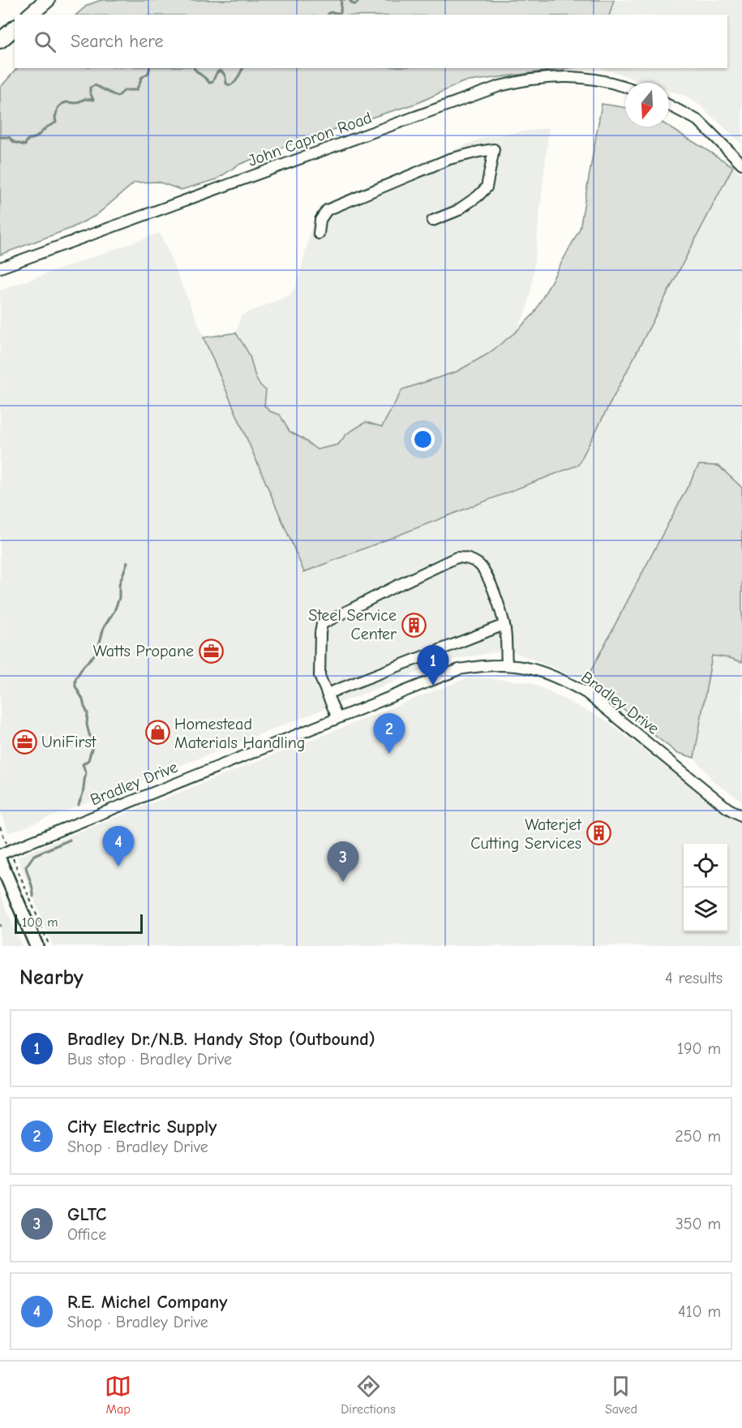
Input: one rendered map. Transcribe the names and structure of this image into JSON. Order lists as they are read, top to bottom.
{
  "streets": {
    "street": ["John Capron Road", "Bradley Drive"]
  },
  "places": {
    "building": ["Steel Service Center", "Waterjet Cutting Services"],
    "office": ["Watts Propane", "UniFirst"],
    "shop": ["Homestead Materials Handling"]
  },
  "scale_bar": "100 m",
  "north": "bottom",
  "page": {
    "search": "Search here",
    "pins": [
      "1",
      "2",
      "4",
      "3"
    ],
    "scale": "100 m",
    "heading": ["Nearby", "4 results"],
    "list": [
      {
        "mark": "1",
        "name": "Bradley Dr./N.B. Handy Stop (Outbound)",
        "note": "Bus stop · Bradley Drive",
        "value": "190 m"
      },
      {
        "mark": "2",
        "name": "City Electric Supply",
        "note": "Shop · Bradley Drive",
        "value": "250 m"
      },
      {
        "mark": "3",
        "name": "GLTC",
        "note": "Office",
        "value": "350 m"
      },
      {
        "mark": "4",
        "name": "R.E. Michel Company",
        "note": "Shop · Bradley Drive",
        "value": "410 m"
      }
    ],
    "nav": ["Map", "Directions", "Saved"]
  }
}
